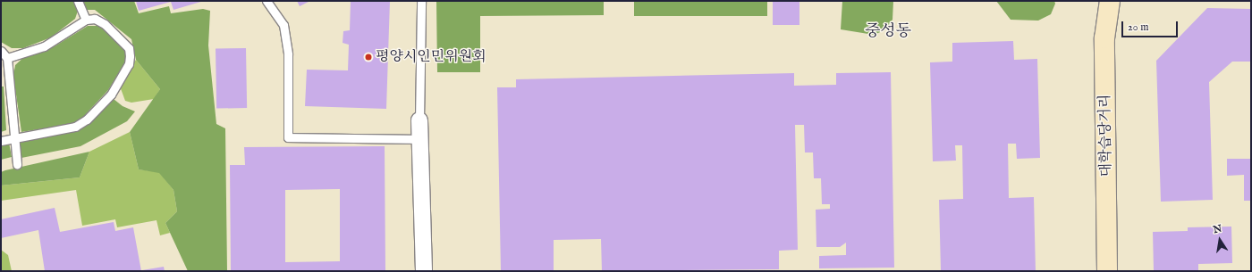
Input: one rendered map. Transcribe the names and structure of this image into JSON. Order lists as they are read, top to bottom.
{
  "streets": {
    "main road": ["대학습당거리"]
  },
  "districts": ["중성동"],
  "places": ["평양시인민위원회"],
  "scale_bar": "20 m",
  "north": "top"
}
